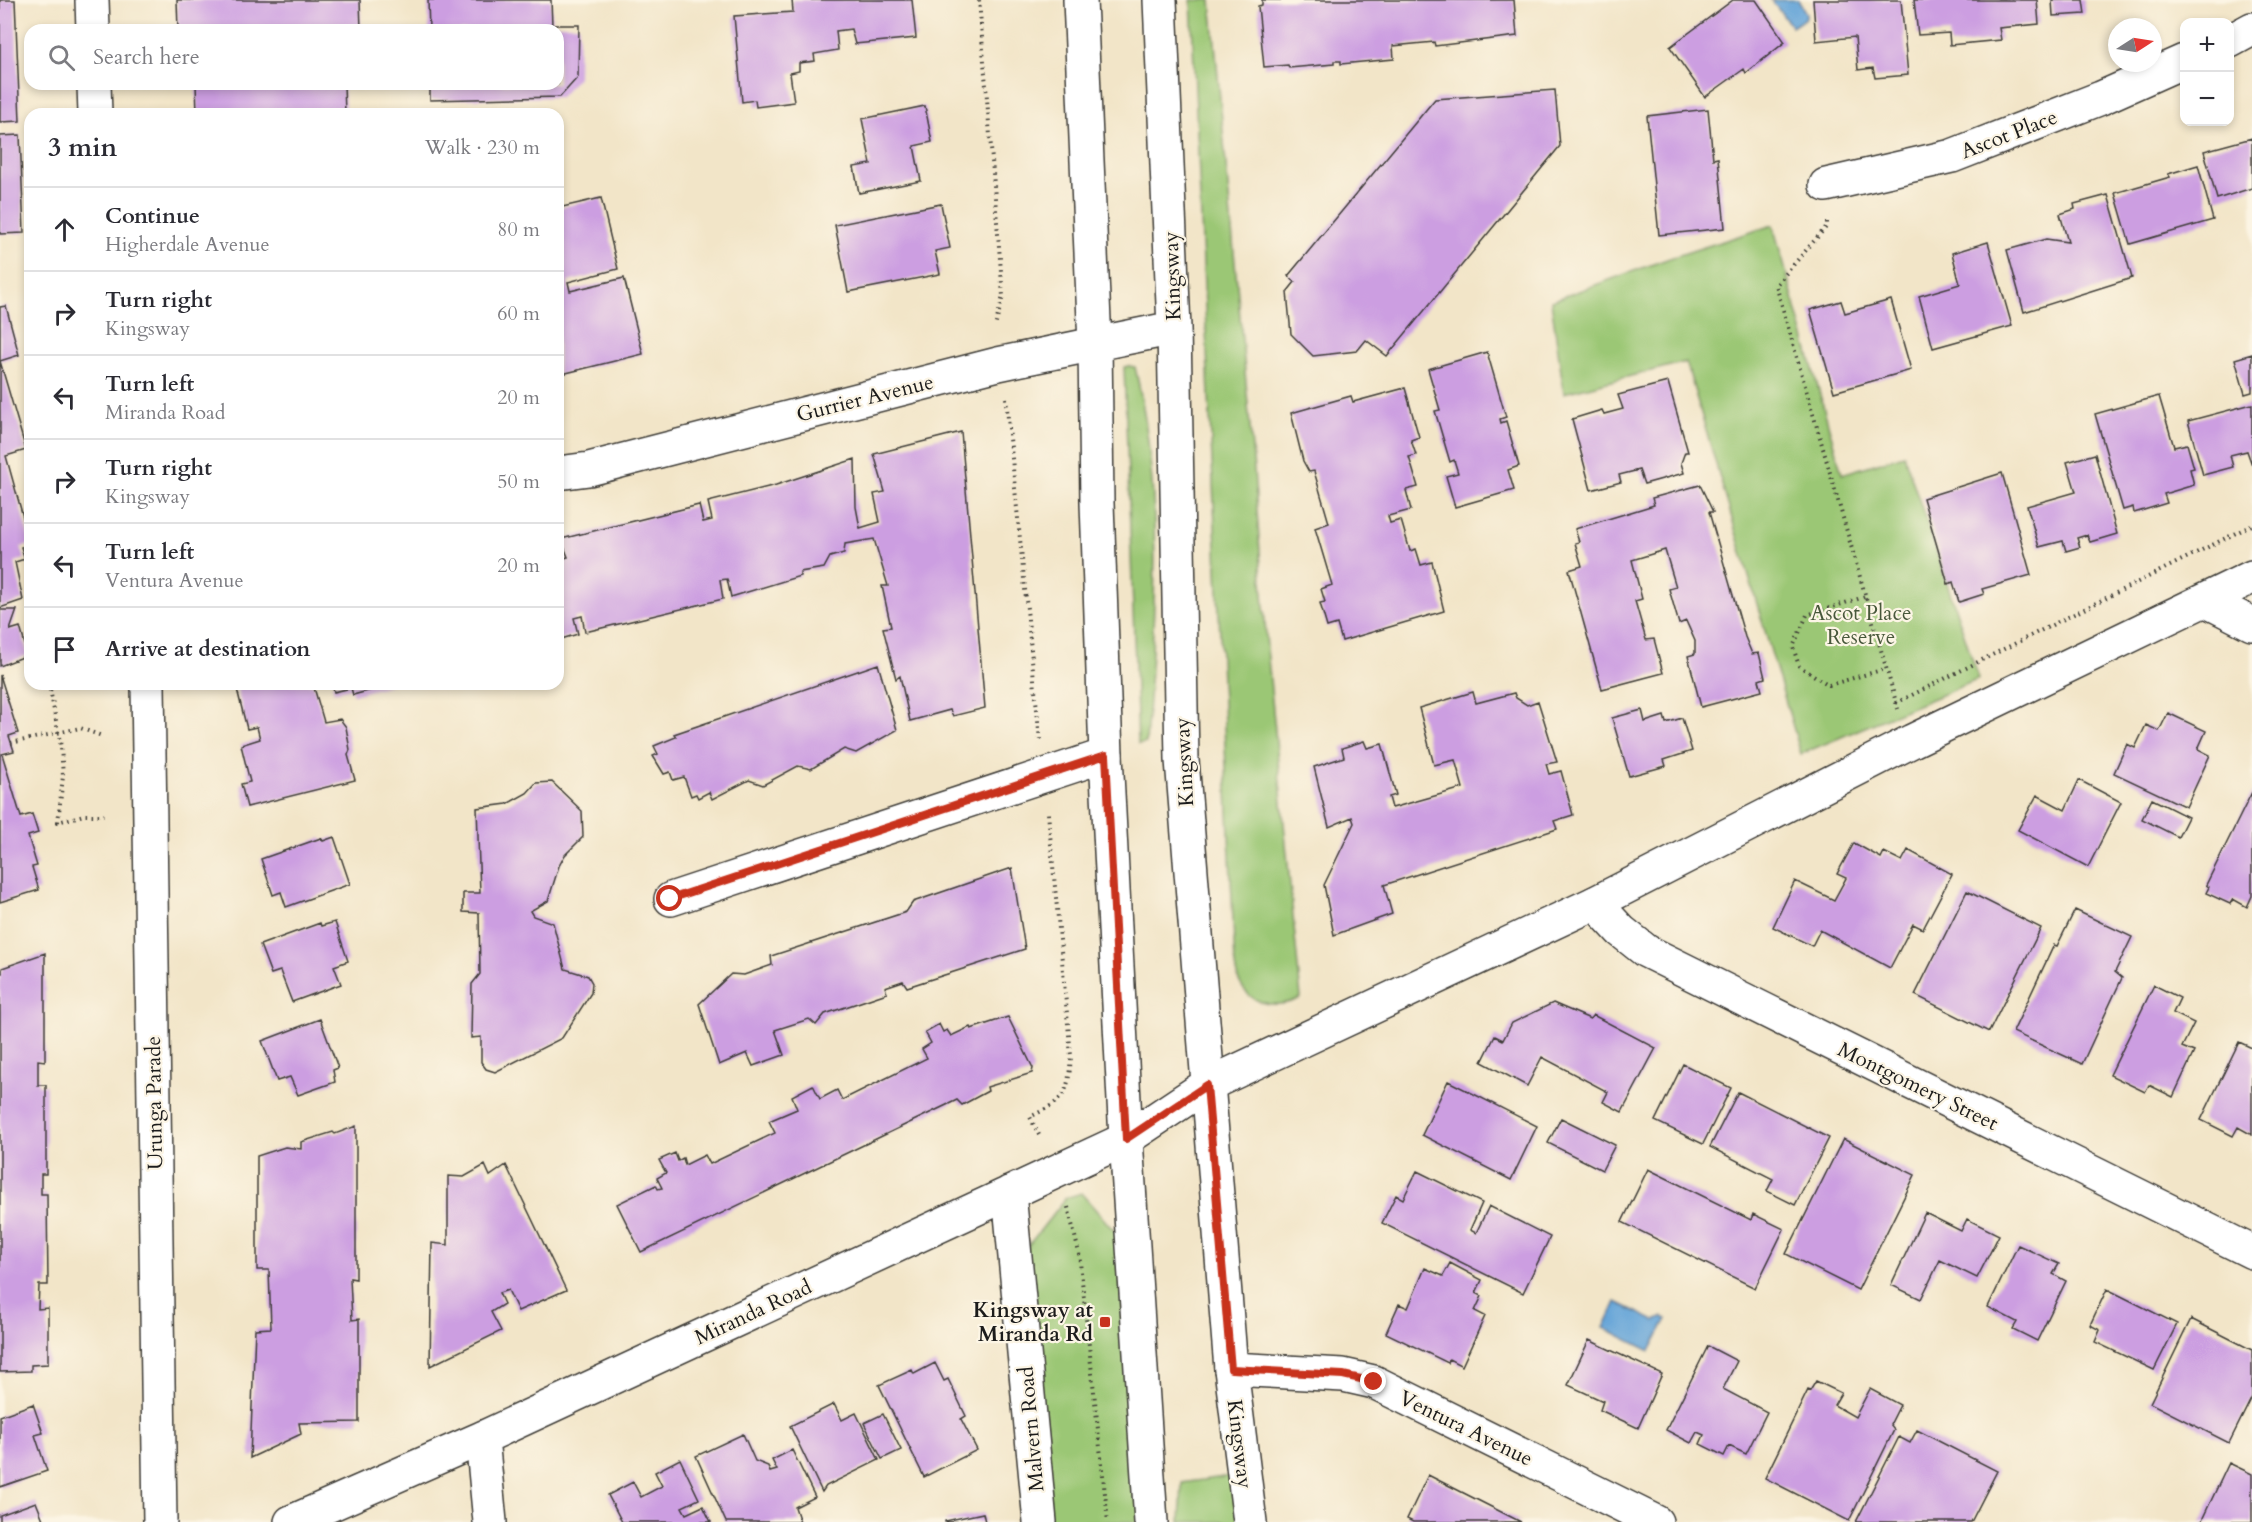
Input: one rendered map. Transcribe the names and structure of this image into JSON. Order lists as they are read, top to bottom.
{
  "streets": {
    "street": [
      "Ascot Place",
      "Kingsway",
      "Gurrier Avenue",
      "Montgomery Street",
      "Urunga Parade",
      "Miranda Road",
      "Ventura Avenue",
      "Malvern Road"
    ]
  },
  "crossings": [
    ["Kingsway", "Gurrier Avenue"],
    ["Kingsway", "Miranda Road"],
    ["Kingsway", "Ventura Avenue"],
    ["Montgomery Street", "Miranda Road"],
    ["Miranda Road", "Malvern Road"]
  ],
  "parks": ["Ascot Place Reserve"],
  "places": {
    "transit": ["Kingsway at Miranda Rd"]
  },
  "north": "right",
  "page": {
    "map_buttons": ["+", "−"],
    "search": "Search here",
    "heading": ["3 min", "Walk · 230 m"],
    "list": [
      ["Continue", "Higherdale Avenue", "80 m"],
      ["Turn right", "Kingsway", "60 m"],
      ["Turn left", "Miranda Road", "20 m"],
      ["Turn right", "Kingsway", "50 m"],
      ["Turn left", "Ventura Avenue", "20 m"],
      "Arrive at destination"
    ]
  }
}
